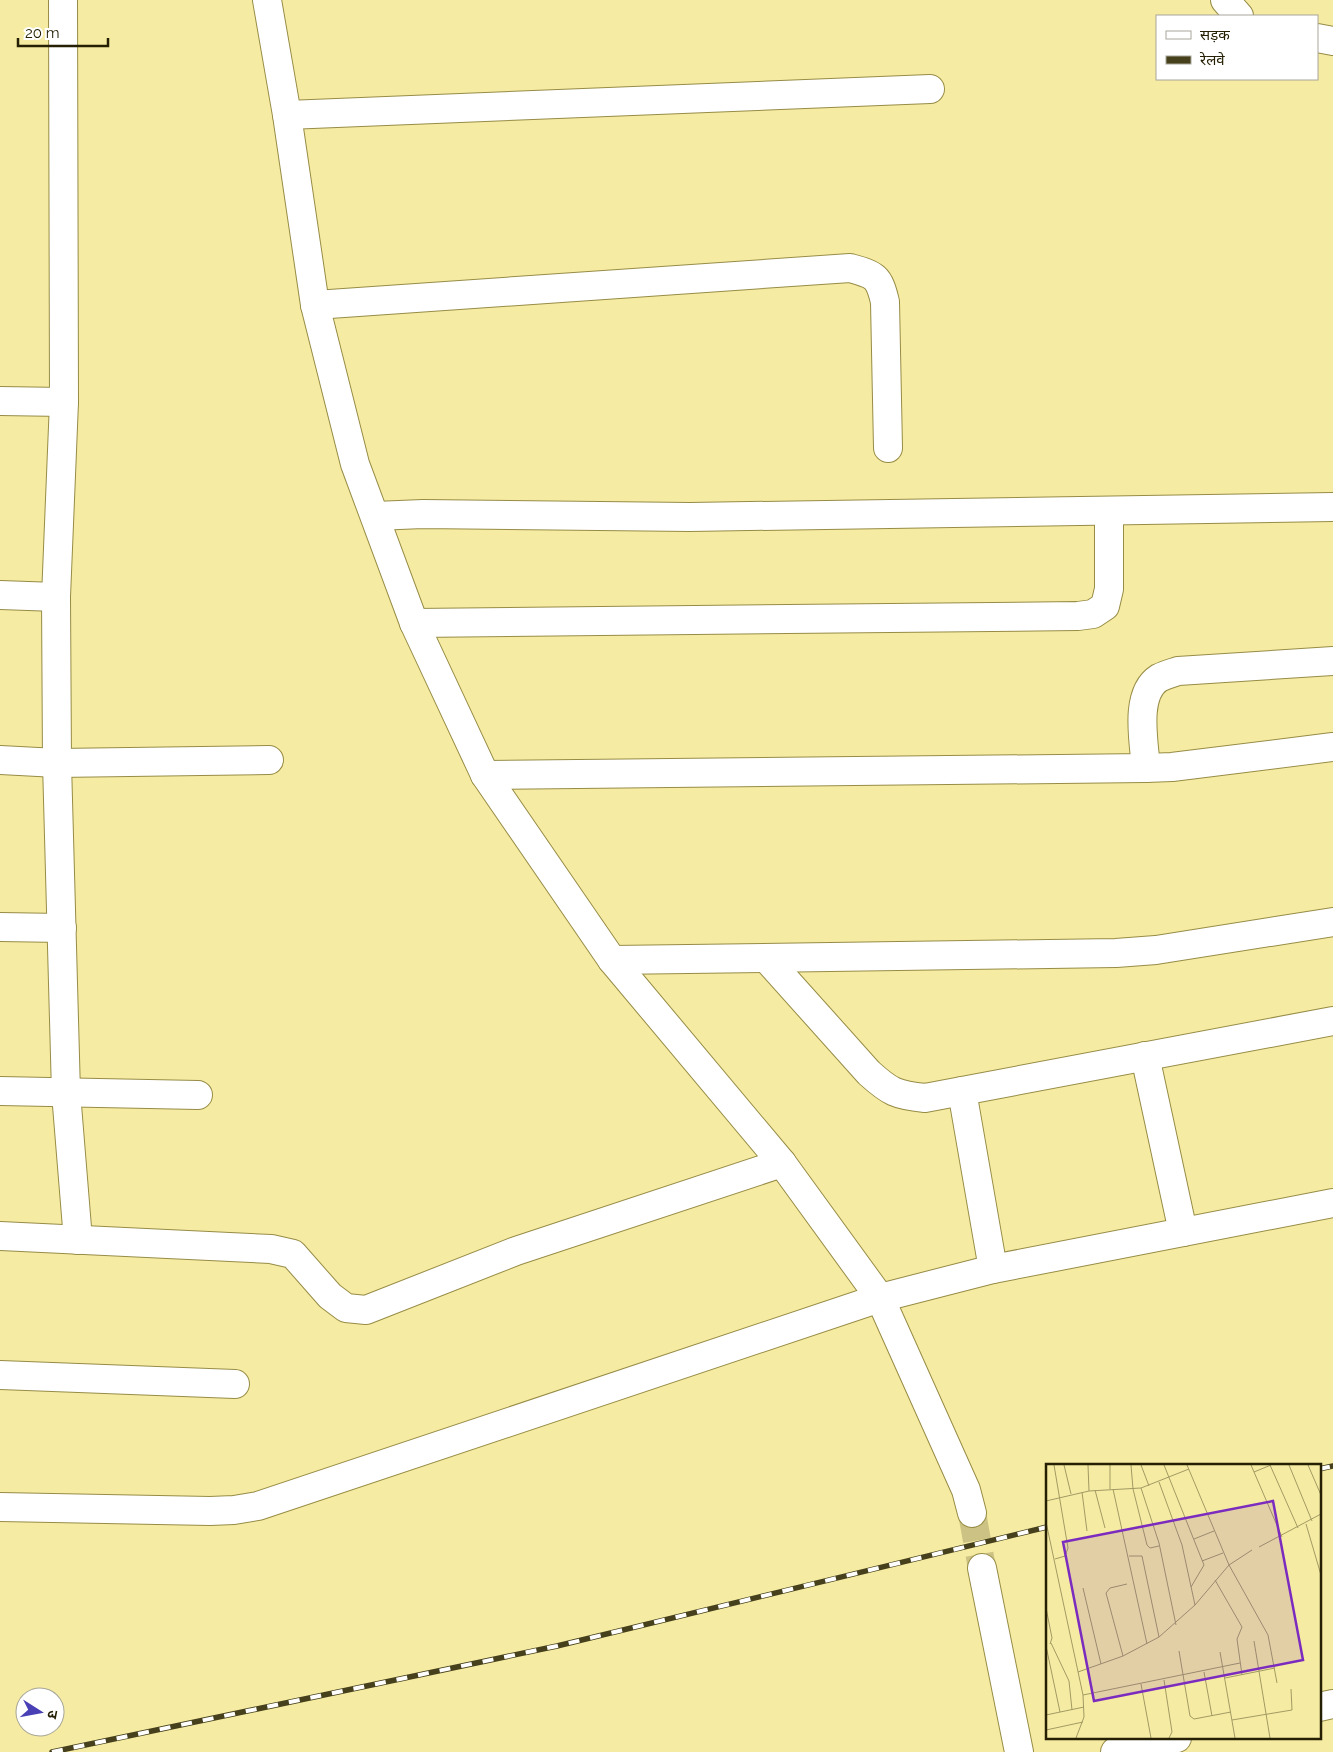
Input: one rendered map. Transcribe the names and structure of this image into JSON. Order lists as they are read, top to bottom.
{
  "legend": ["सड़क", "रेलवे"],
  "scale_bar": "20 m",
  "north": "right"
}
